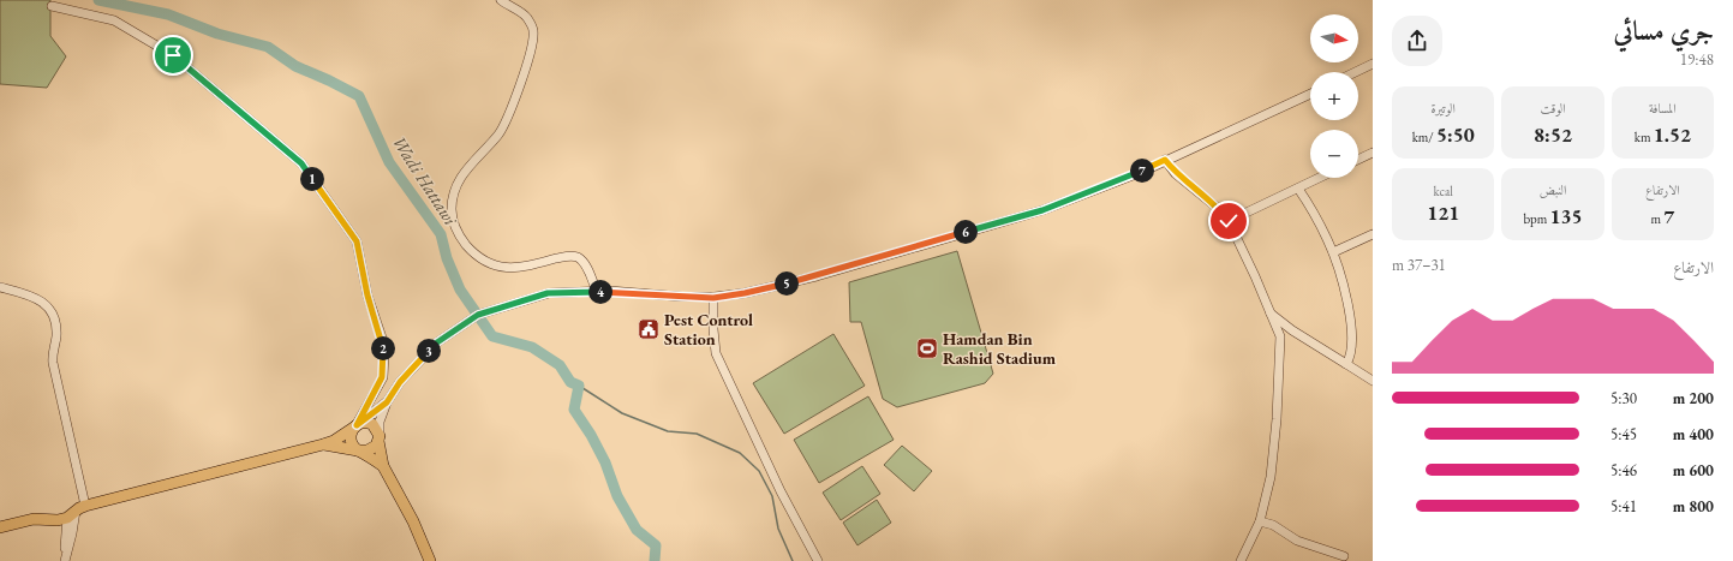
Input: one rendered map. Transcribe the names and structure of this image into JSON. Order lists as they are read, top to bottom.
{
  "water": ["Wadi Hattawi"],
  "places": {
    "public building": ["Pest Control Station"],
    "sports": ["Hamdan Bin Rashid Stadium"]
  },
  "north": "right",
  "page": {
    "heading": ["جري مسائي", "19:48"],
    "map_buttons": ["+", "−"],
    "stats": [
      ["المسافة", "1.52 km"],
      ["الوقت", "8:52"],
      ["الوتيرة", "5:50 /km"],
      ["الارتفاع", "7 m"],
      ["النبض", "135 bpm"],
      ["kcal", "121"]
    ],
    "pins": [
      "7",
      "1",
      "6",
      "5",
      "4",
      "2",
      "3"
    ],
    "chart": ["الارتفاع", "31–37 m"],
    "list": [
      {
        "name": "200 m",
        "note": "5:30"
      },
      {
        "name": "400 m",
        "note": "5:45"
      },
      {
        "name": "600 m",
        "note": "5:46"
      },
      {
        "name": "800 m",
        "note": "5:41"
      }
    ]
  }
}
